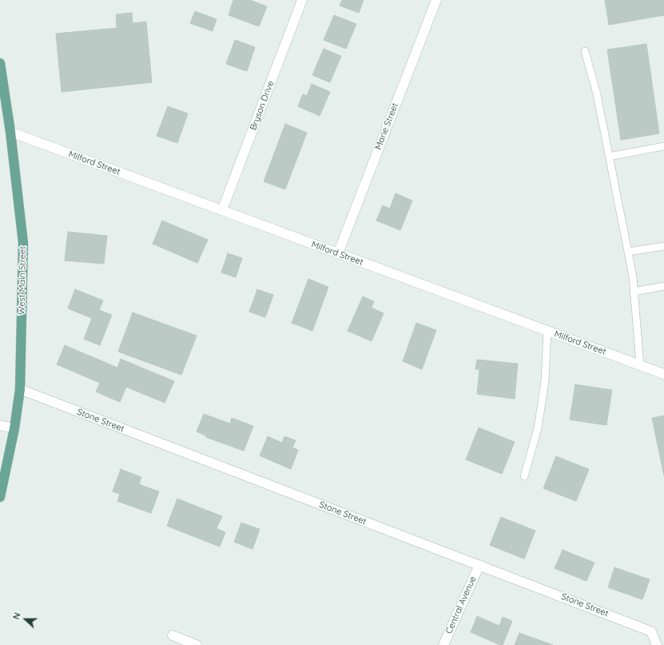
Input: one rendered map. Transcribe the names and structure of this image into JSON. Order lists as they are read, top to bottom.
{
  "streets": {
    "main road": ["West Main Street"],
    "street": [
      "Bryson Drive",
      "Marie Street",
      "Milford Street",
      "Stone Street",
      "Central Avenue"
    ]
  },
  "crossings": [
    ["Bryson Drive", "Milford Street"],
    ["Marie Street", "Milford Street"],
    ["Milford Street", "West Main Street"],
    ["West Main Street", "Stone Street"],
    ["Stone Street", "Central Avenue"]
  ],
  "north": "left"
}
